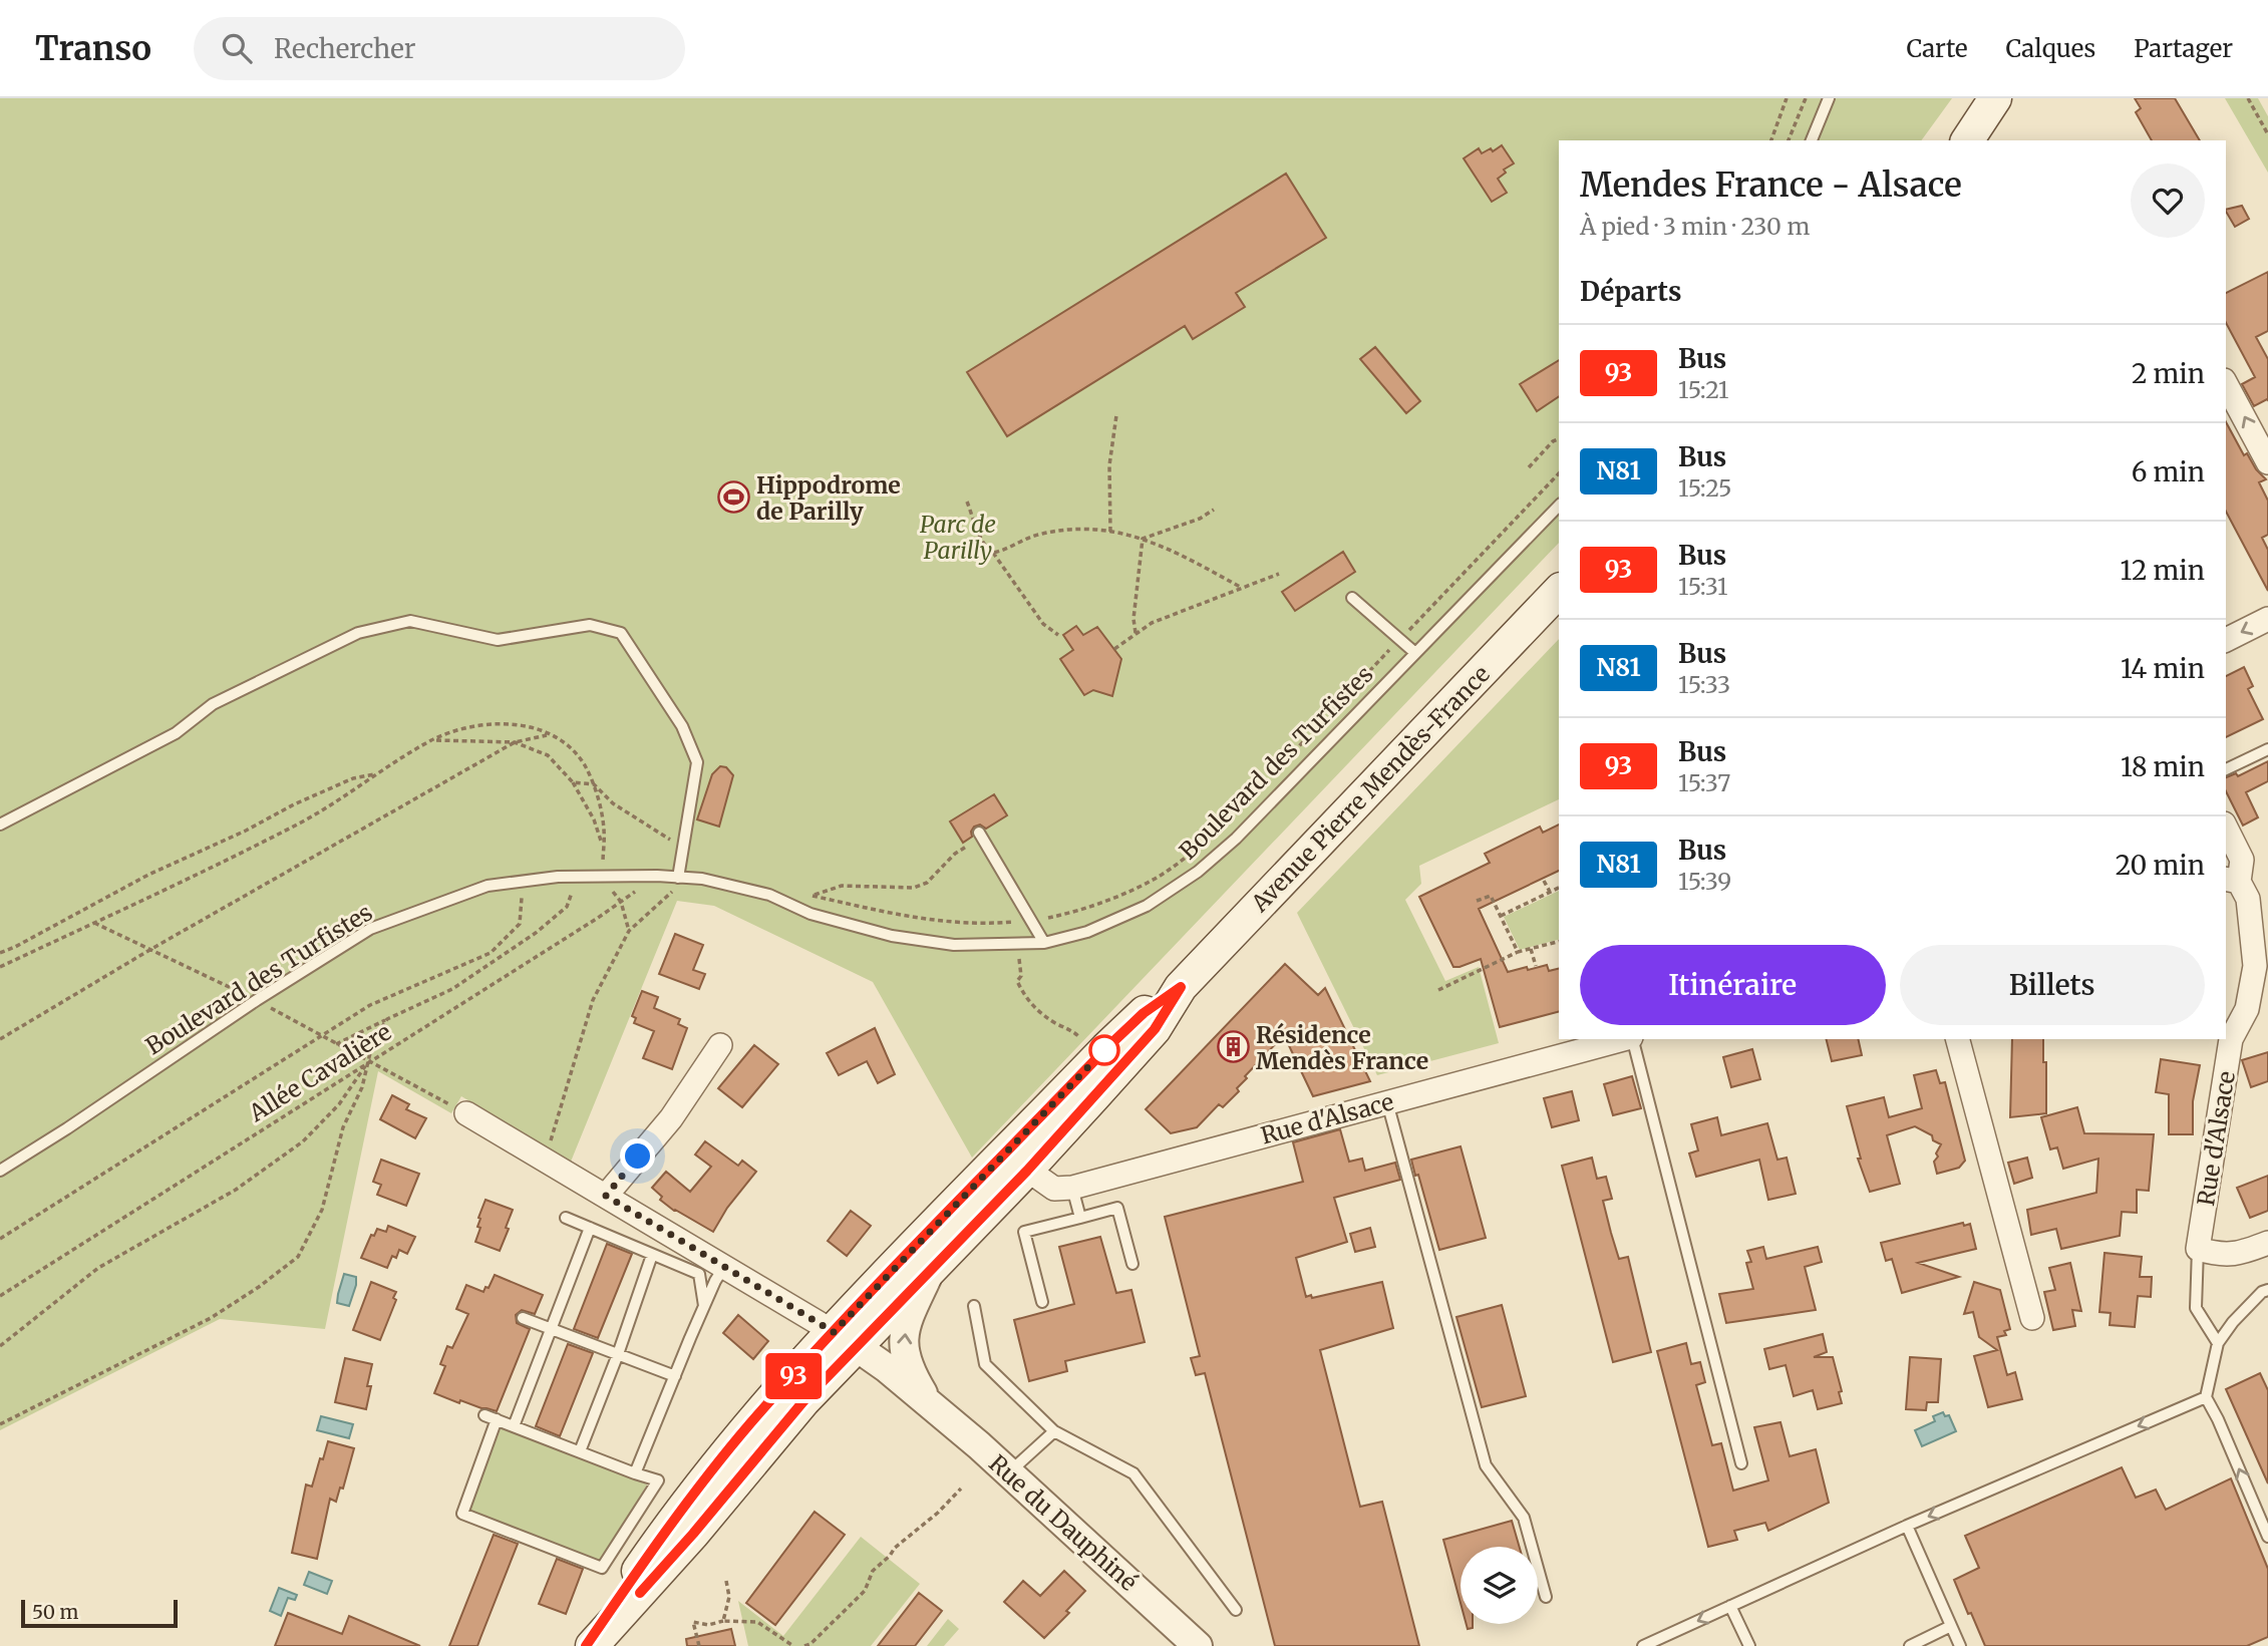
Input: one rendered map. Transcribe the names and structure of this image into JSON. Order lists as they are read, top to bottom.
{
  "streets": {
    "main road": ["Avenue Pierre Mendès-France"],
    "street": ["Rue d'Alsace", "Rue du Dauphiné"],
    "lane": ["Boulevard des Turfistes"],
    "path": ["Allée Cavalière"]
  },
  "crossings": [
    ["Boulevard des Turfistes", "Allée Cavalière"]
  ],
  "parks": ["Parc de Parilly"],
  "places": {
    "sports": ["Hippodrome de Parilly"],
    "building": ["Résidence Mendès France"]
  },
  "lines": ["bus line 93"],
  "scale_bar": "50 m",
  "page": {
    "header": "Transo",
    "search": "Rechercher",
    "nav": ["Carte", "Calques", "Partager"],
    "on_map": "93",
    "heading": [
      ["Mendes France - Alsace", "À pied · 3 min · 230 m"],
      "Départs"
    ],
    "list": [
      {
        "mark": "93",
        "name": "Bus",
        "note": "15:21",
        "value": "2 min"
      },
      {
        "mark": "N81",
        "name": "Bus",
        "note": "15:25",
        "value": "6 min"
      },
      {
        "mark": "93",
        "name": "Bus",
        "note": "15:31",
        "value": "12 min"
      },
      {
        "mark": "N81",
        "name": "Bus",
        "note": "15:33",
        "value": "14 min"
      },
      {
        "mark": "93",
        "name": "Bus",
        "note": "15:37",
        "value": "18 min"
      },
      {
        "mark": "N81",
        "name": "Bus",
        "note": "15:39",
        "value": "20 min"
      }
    ],
    "buttons": ["Itinéraire", "Billets"],
    "scale": "50 m"
  }
}
